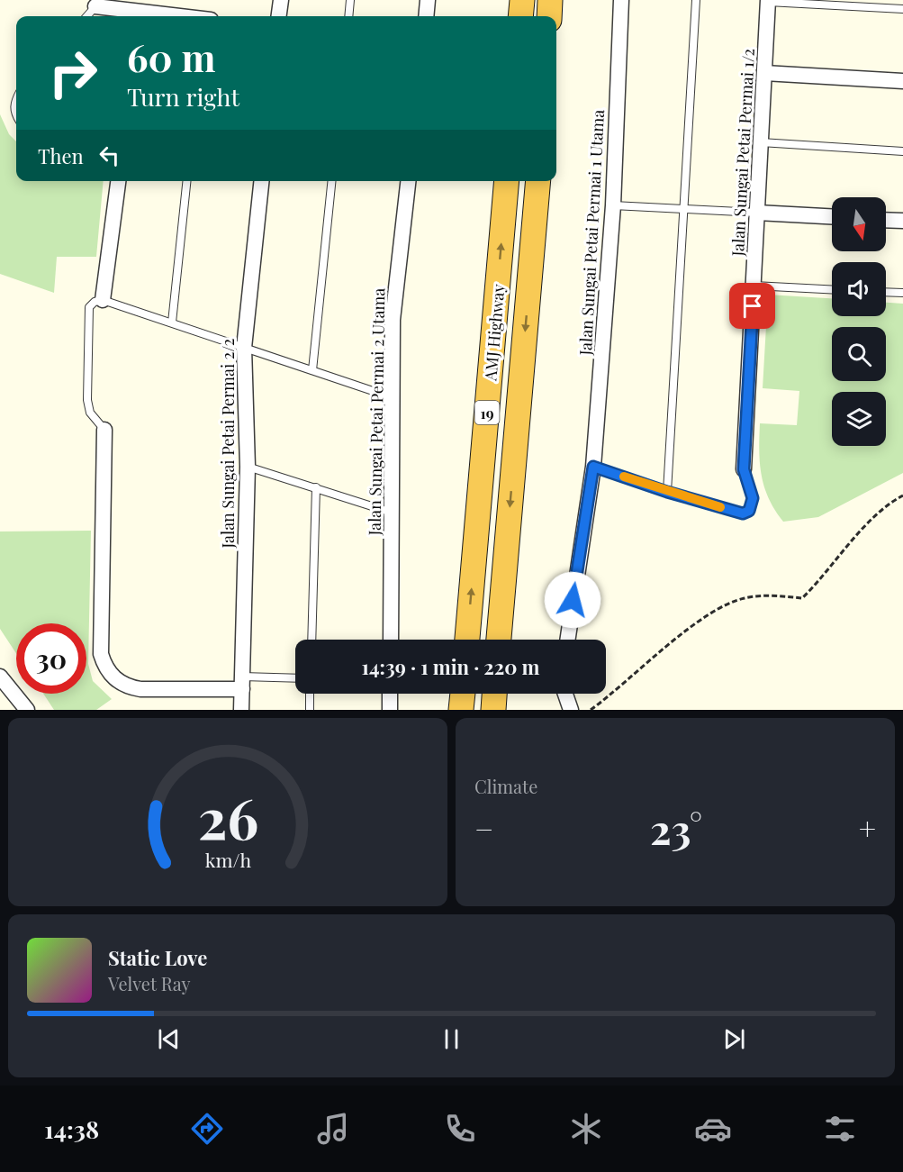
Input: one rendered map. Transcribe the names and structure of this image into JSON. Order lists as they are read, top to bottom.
{
  "streets": {
    "highway": ["AMJ Highway", "19"],
    "street": [
      "Jalan Sungai Petai Permai 1/2",
      "Jalan Sungai Petai Permai 1 Utama",
      "Jalan Sungai Petai Permai 2 Utama",
      "Jalan Sungai Petai Permai 2/2"
    ]
  },
  "north": "bottom",
  "page": {
    "turn": ["60 m", "Turn right"],
    "then": "Then",
    "limit": "30",
    "trip": "14:39 · 1 min · 220 m",
    "tile": "Climate",
    "heat": ["−", "23°", "+"],
    "song": ["Static Love", "Velvet Ray"],
    "tabs": "14:38",
    "gauge": ["26", "km/h"]
  }
}
